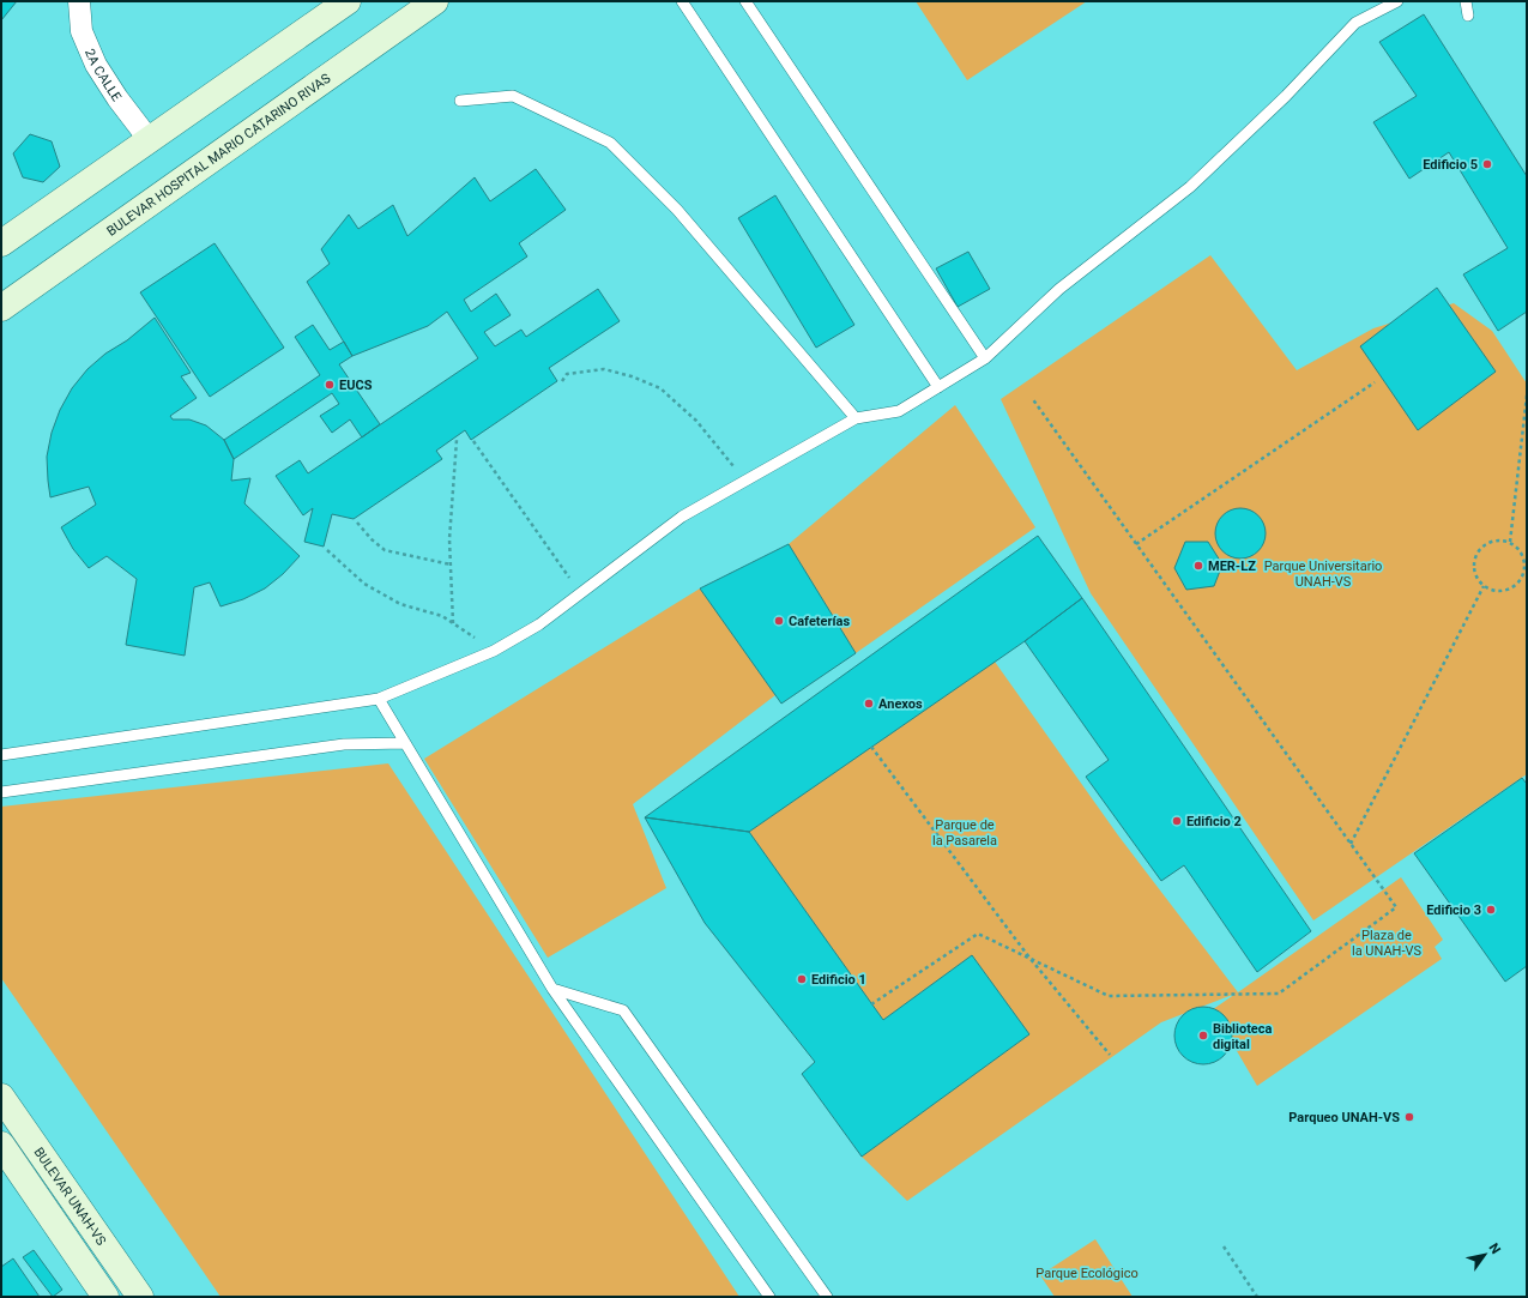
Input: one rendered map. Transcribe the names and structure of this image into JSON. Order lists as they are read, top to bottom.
{
  "streets": {
    "main road": ["BULEVAR HOSPITAL MARIO CATARINO RIVAS", "BULEVAR UNAH-VS"],
    "street": ["2A CALLE"]
  },
  "parks": [
    "Parque Universitario UNAH-VS",
    "Parque de la Pasarela",
    "Plaza de la UNAH-VS",
    "Parque Ecológico"
  ],
  "places": [
    "Edificio 5",
    "EUCS",
    "MER-LZ",
    "Cafeterías",
    "Anexos",
    "Edificio 2",
    "Edificio 3",
    "Edificio 1",
    "Biblioteca digital",
    "Parqueo UNAH-VS"
  ],
  "north": "top right"
}
